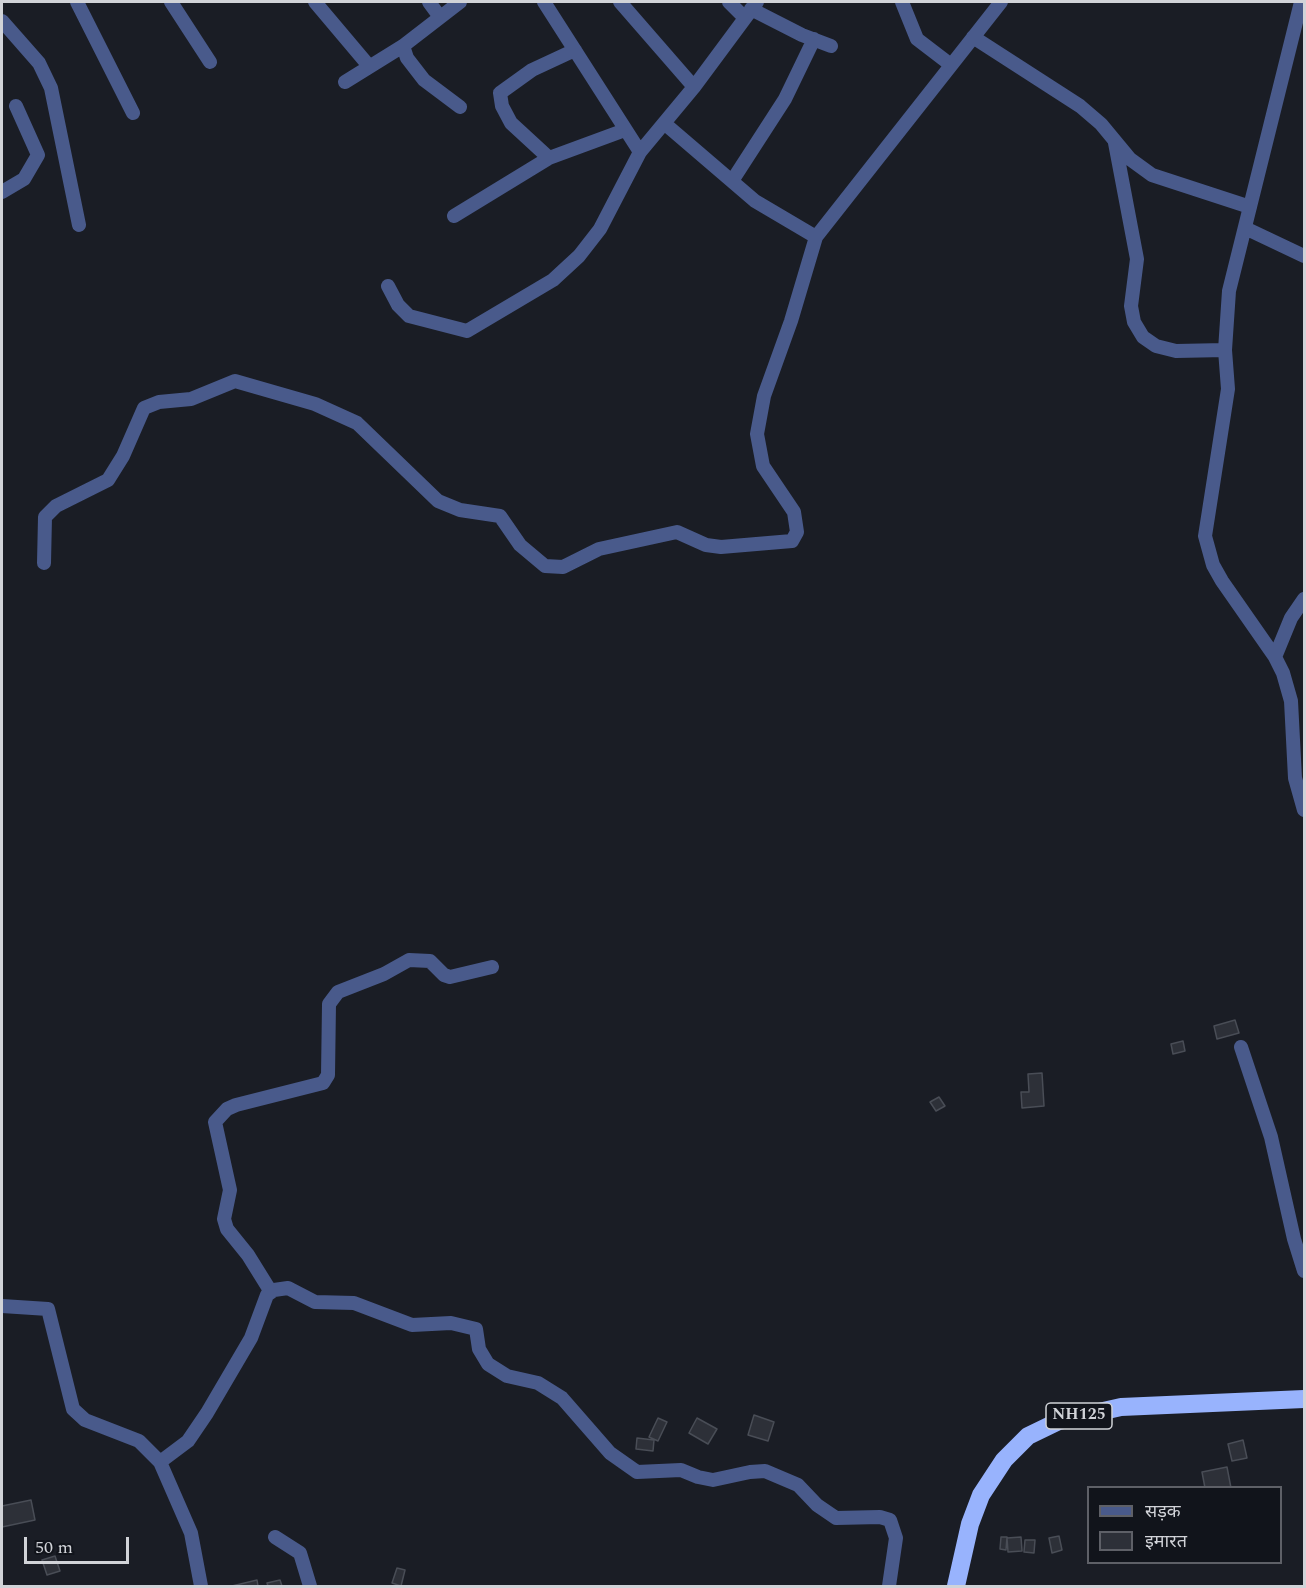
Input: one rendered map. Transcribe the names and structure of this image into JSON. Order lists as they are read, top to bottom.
{
  "streets": {
    "highway": ["NH125"]
  },
  "legend": ["सड़क", "इमारत"],
  "scale_bar": "50 m"
}
